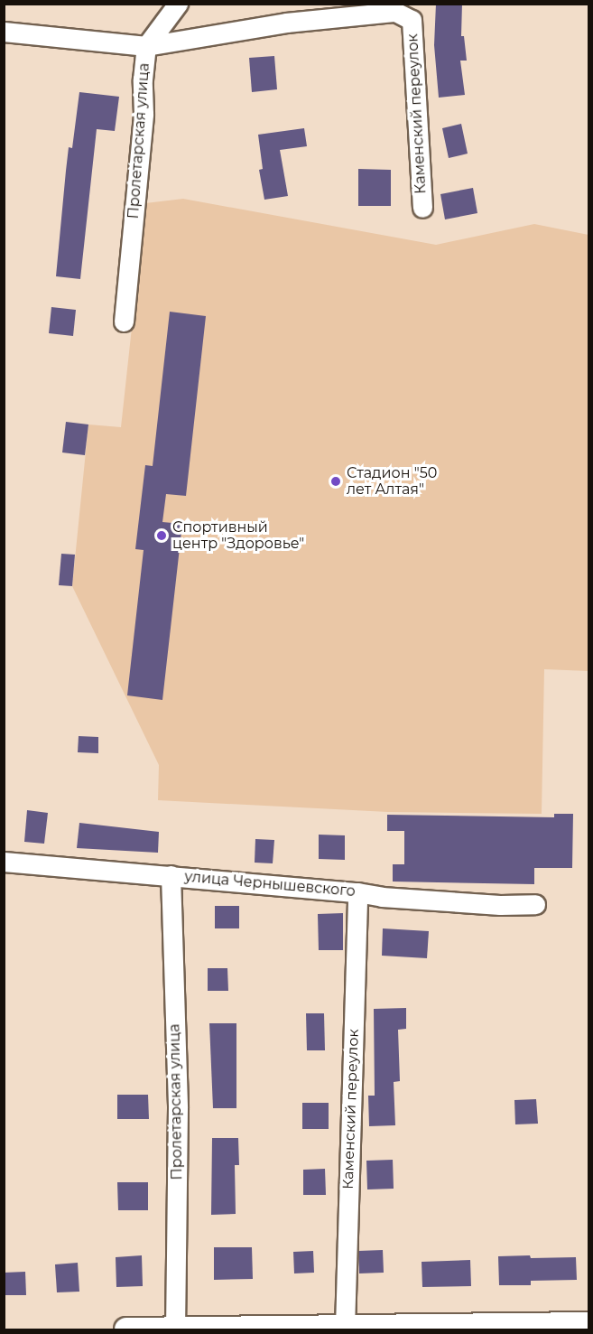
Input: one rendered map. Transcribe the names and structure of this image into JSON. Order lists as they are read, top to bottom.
{
  "streets": {
    "street": ["Каменский переулок", "Пролетарская улица", "улица Чернышевского"]
  },
  "crossings": [
    ["Каменский переулок", "Пролетарская улица"],
    ["Каменский переулок", "улица Чернышевского"],
    ["Пролетарская улица", "улица Чернышевского"]
  ],
  "places": ["Стадион \"50 лет Алтая\"", "Спортивный центр \"Здоровье\""]
}
